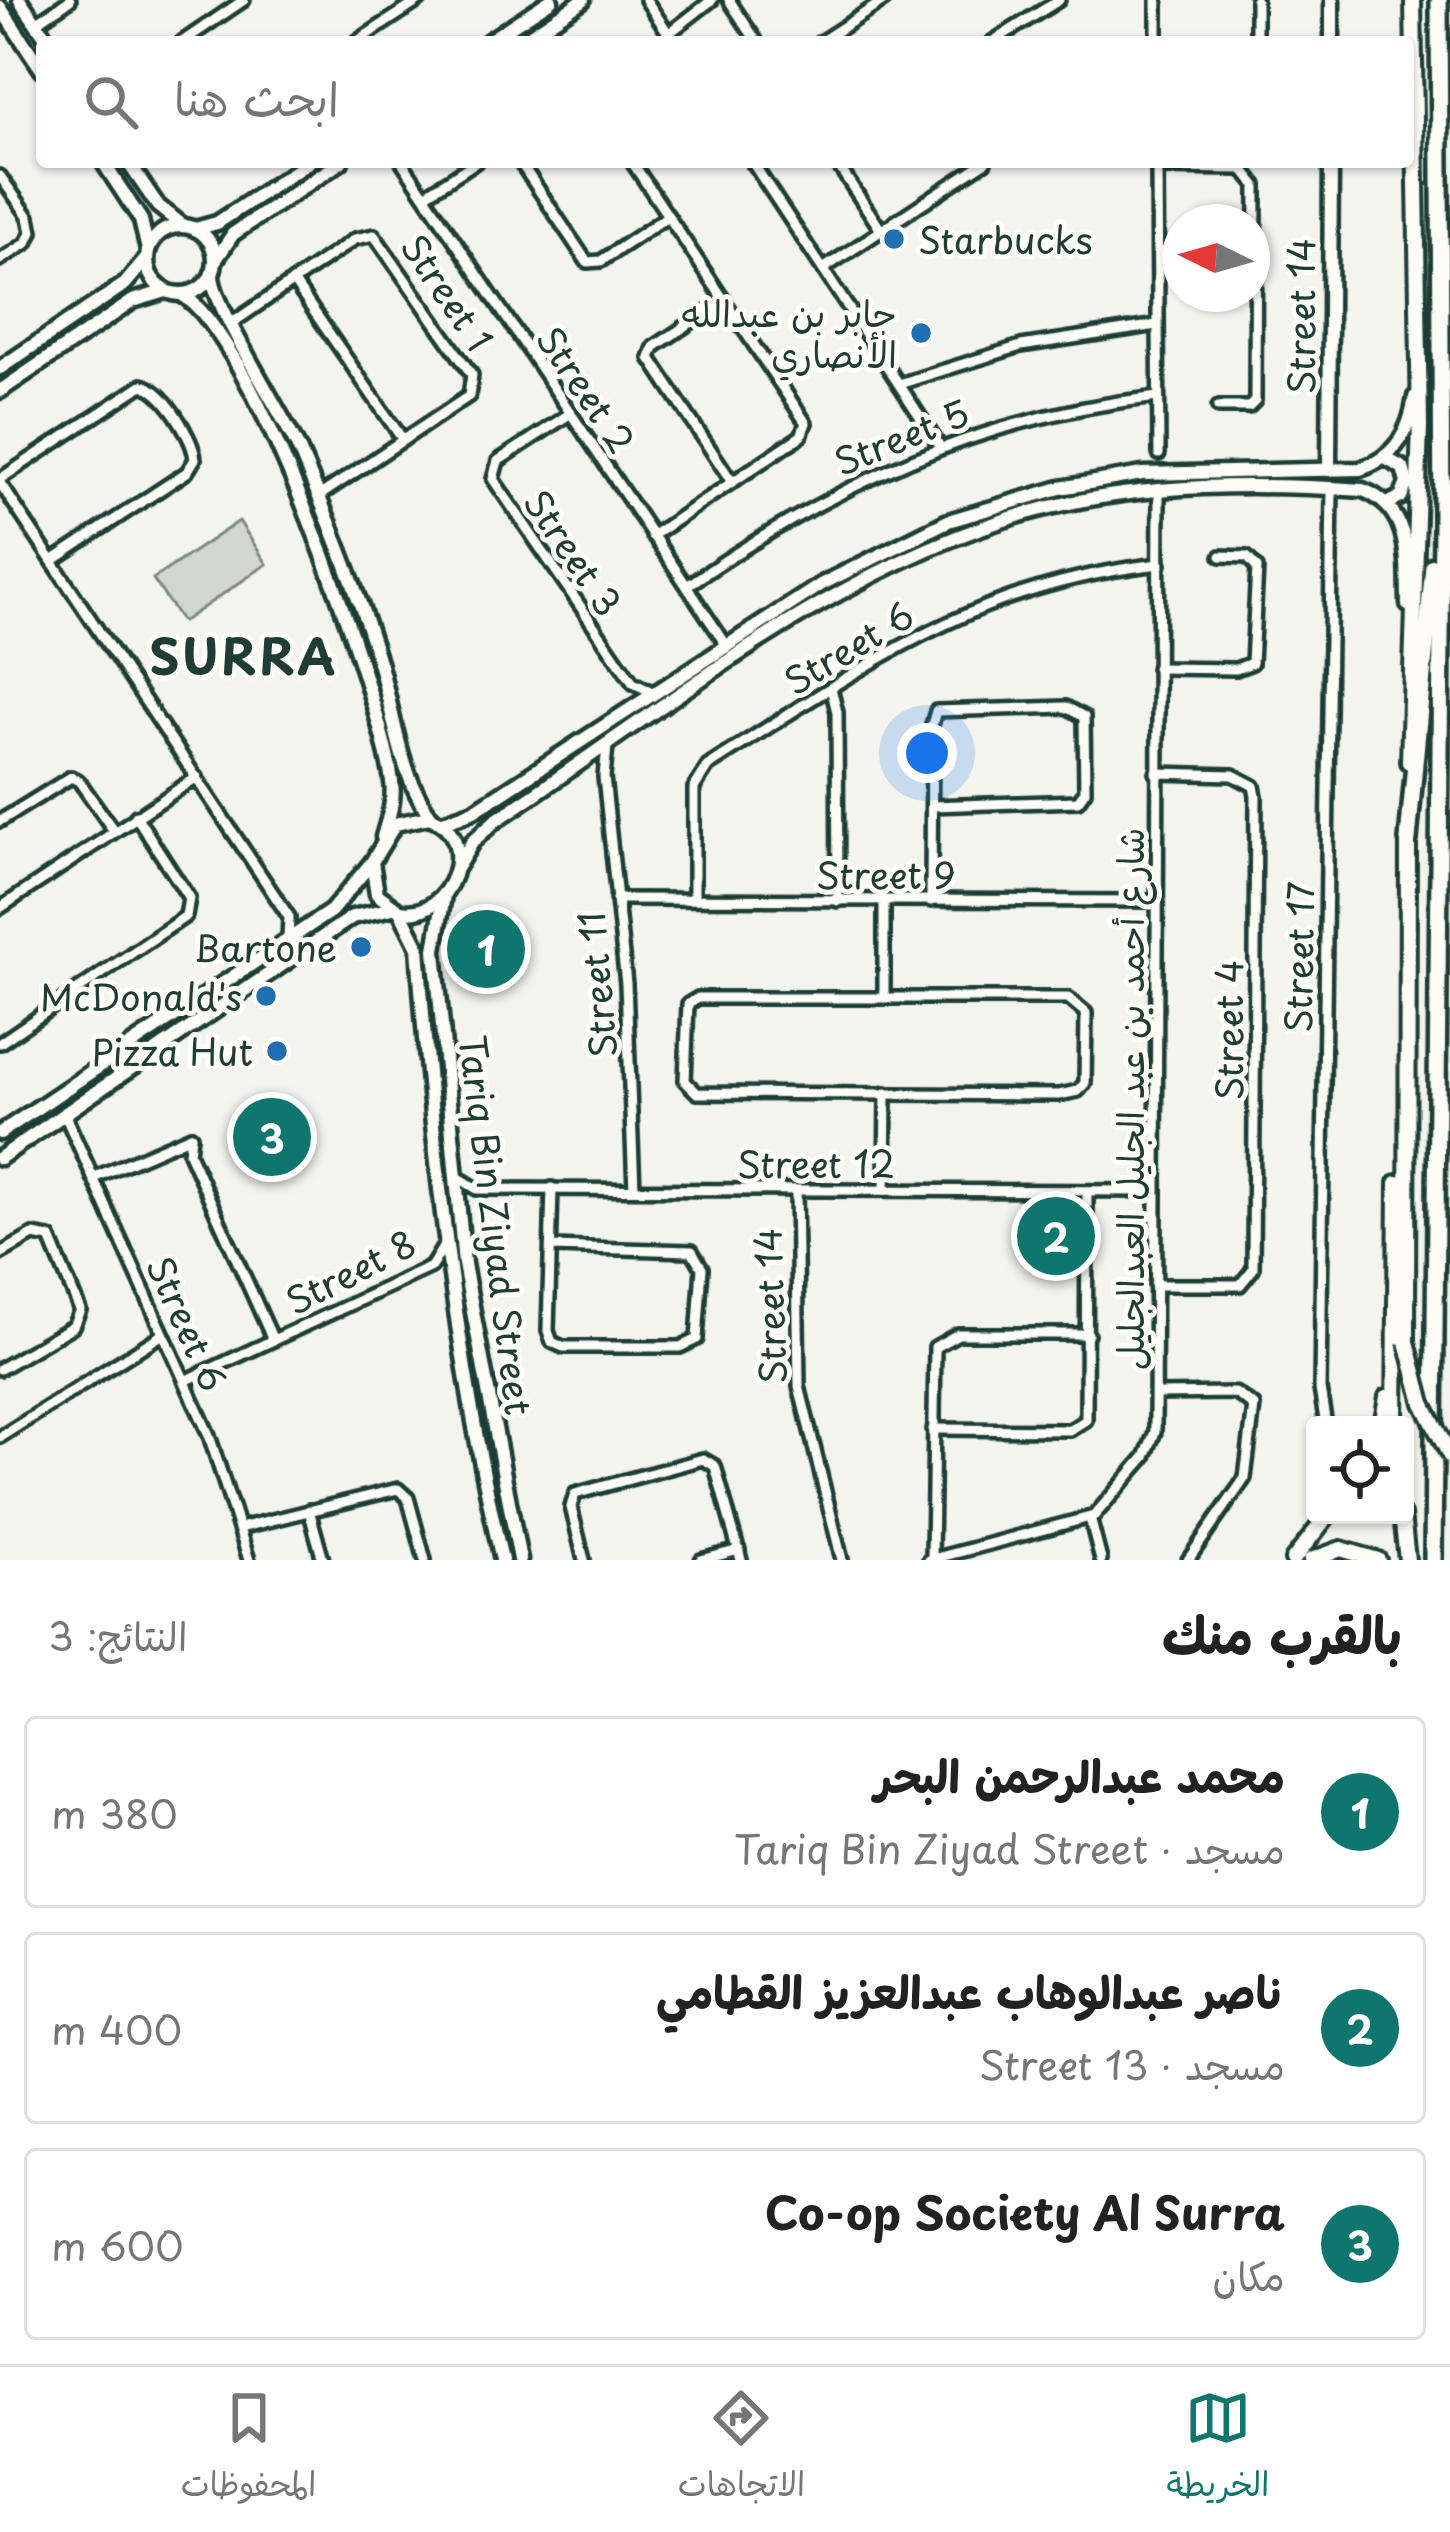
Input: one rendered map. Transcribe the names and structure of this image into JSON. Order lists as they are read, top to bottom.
{
  "streets": {
    "street": [
      "Street 1",
      "Street 14",
      "Street 2",
      "Street 5",
      "Street 3",
      "Street 6",
      "Street 9",
      "Street 17",
      "Street 11",
      "Street 4",
      "شارع أحمد بن عبد الجليل العبدالجليل",
      "Street 12",
      "Tariq Bin Ziyad Street",
      "Street 8"
    ]
  },
  "crossings": [
    ["Street 14", "Street 12"],
    ["Street 2", "Street 5"],
    ["Street 2", "Street 3"],
    ["Street 6", "Street 9"],
    ["Street 6", "شارع أحمد بن عبد الجليل العبدالجليل"],
    ["Street 6", "Street 8"],
    ["Street 9", "Street 11"],
    ["Street 9", "شارع أحمد بن عبد الجليل العبدالجليل"],
    ["Street 11", "Street 12"],
    ["Street 4", "شارع أحمد بن عبد الجليل العبدالجليل"],
    ["شارع أحمد بن عبد الجليل العبدالجليل", "Street 12"],
    ["Tariq Bin Ziyad Street", "Street 8"]
  ],
  "districts": ["SURRA"],
  "places": [
    "Starbucks",
    "جابر بن عبدالله الأنصاري",
    "Bartone",
    "McDonald's",
    "Pizza Hut"
  ],
  "north": "left",
  "page": {
    "search": "ابحث هنا",
    "pins": ["1", "3", "2"],
    "heading": ["بالقرب منك", "النتائج: 3"],
    "list": [
      {
        "mark": "1",
        "name": "محمد عبدالرحمن البحر",
        "note": "مسجد · Tariq Bin Ziyad Street",
        "value": "380 m"
      },
      {
        "mark": "2",
        "name": "ناصر عبدالوهاب عبدالعزيز القطامي",
        "note": "مسجد · Street 13",
        "value": "400 m"
      },
      {
        "mark": "3",
        "name": "Co-op Society Al Surra",
        "note": "مكان",
        "value": "600 m"
      }
    ],
    "nav": ["الخريطة", "الاتجاهات", "المحفوظات"]
  }
}
